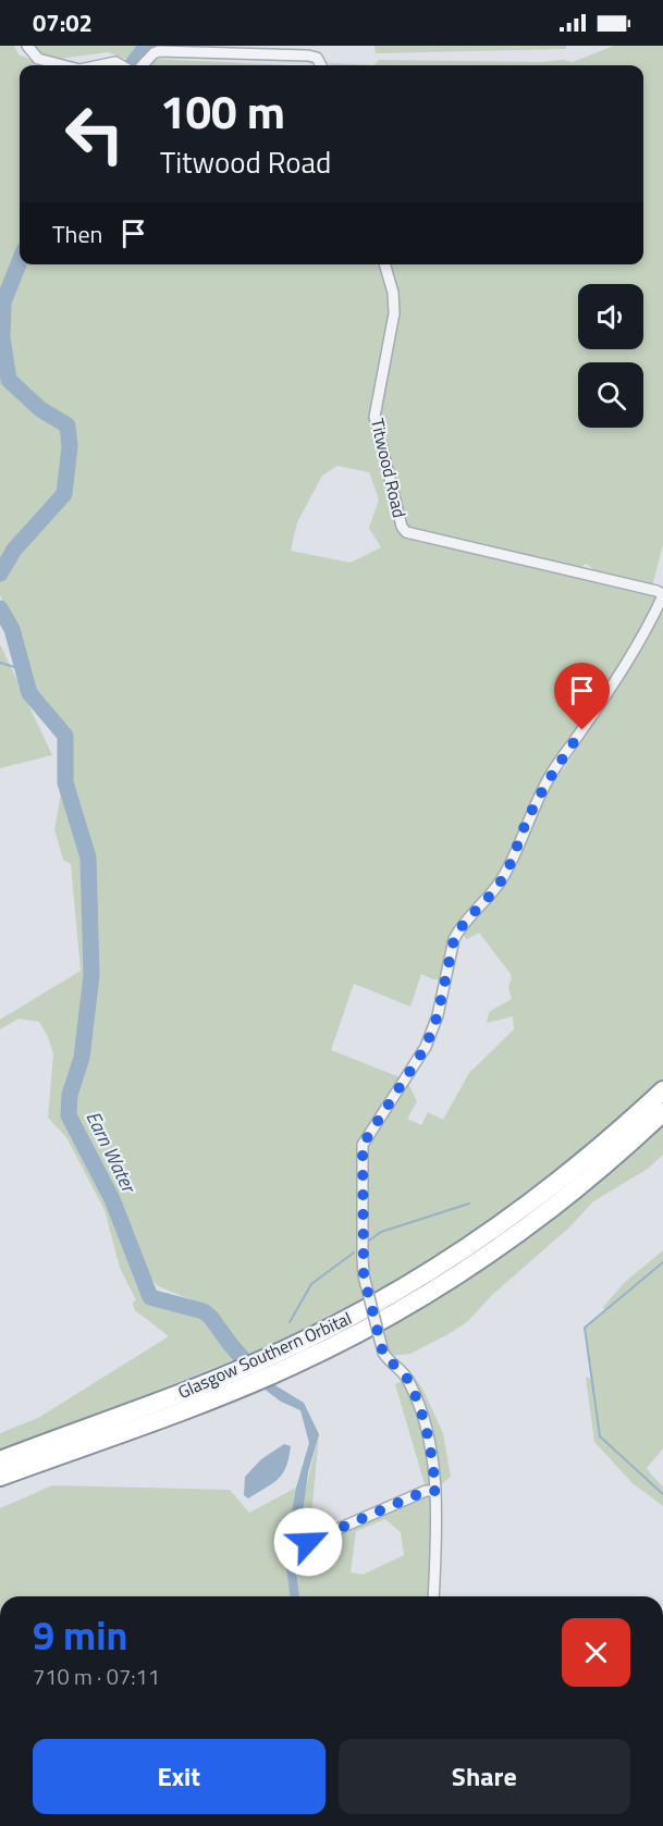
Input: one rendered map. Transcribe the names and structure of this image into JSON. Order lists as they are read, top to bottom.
{
  "streets": {
    "highway": ["Glasgow Southern Orbital"],
    "street": ["Titwood Road"]
  },
  "water": ["Earn Water"],
  "page": {
    "status": "07:02",
    "turn": ["100 m", "Titwood Road"],
    "then": "Then",
    "heading": ["9 min", "710 m · 07:11"],
    "buttons": ["Exit", "Share"]
  }
}
